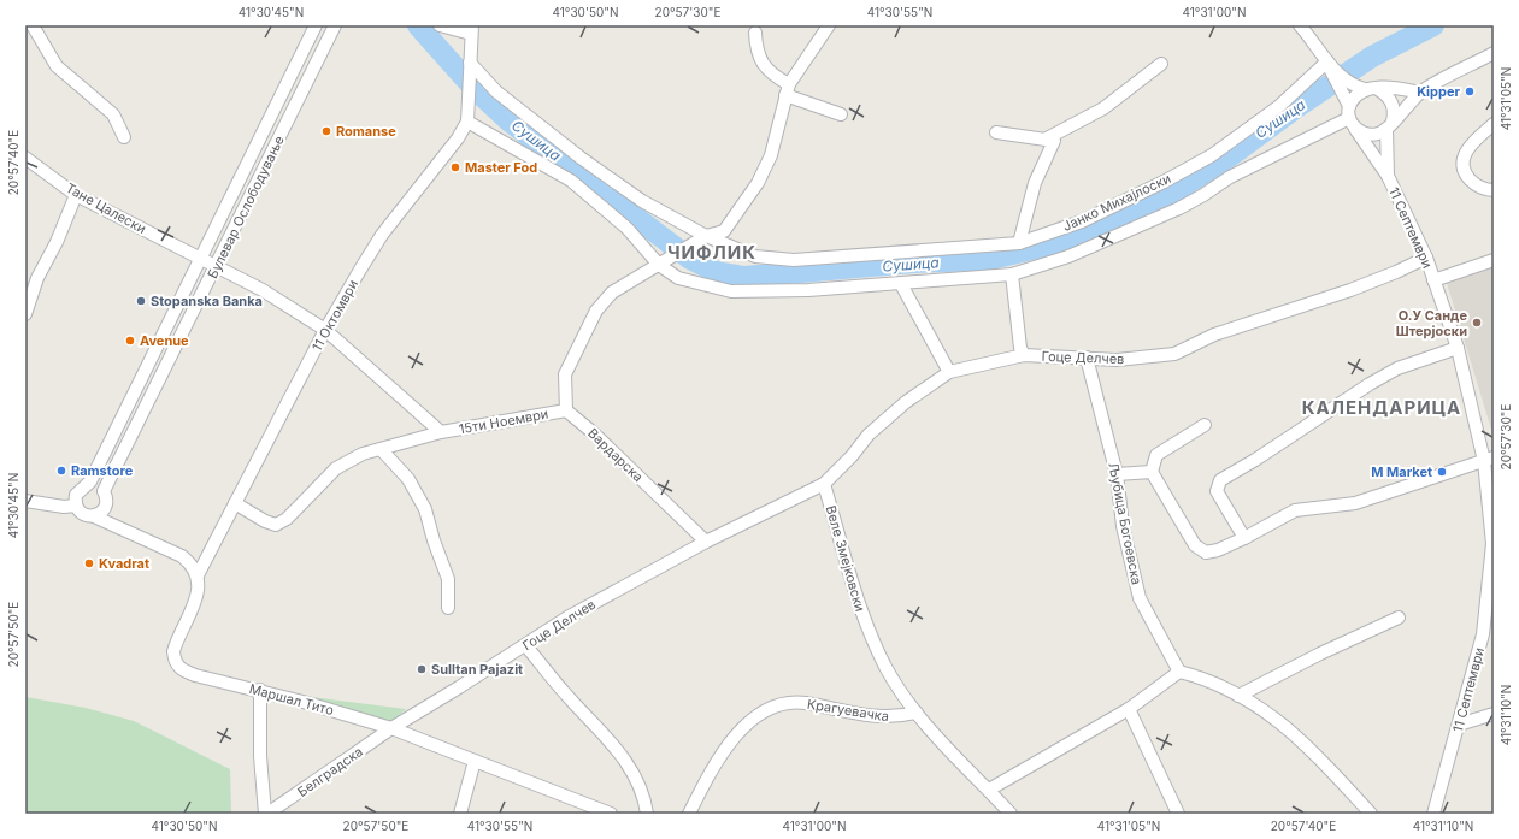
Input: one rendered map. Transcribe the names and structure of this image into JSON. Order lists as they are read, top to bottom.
{
  "streets": {
    "street": [
      "Јанко Михајлоски",
      "Булевар Ослободување",
      "Тане Цалески",
      "11 Септември",
      "11 Октомври",
      "Гоце Делчев",
      "15ти Ноември",
      "Вардарска",
      "Љубица Богоевска",
      "Веле Змејковски",
      "Маршал Тито",
      "Крагуевачка",
      "Белградска"
    ]
  },
  "crossings": [
    ["Јанко Михајлоски", "11 Септември"],
    ["Булевар Ослободување", "Тане Цалески"],
    ["Тане Цалески", "11 Октомври"],
    ["Тане Цалески", "15ти Ноември"],
    ["11 Септември", "Гоце Делчев"],
    ["11 Октомври", "15ти Ноември"],
    ["11 Октомври", "Маршал Тито"],
    ["Гоце Делчев", "Вардарска"],
    ["Гоце Делчев", "Љубица Богоевска"],
    ["Гоце Делчев", "Веле Змејковски"],
    ["Гоце Делчев", "Маршал Тито"],
    ["Гоце Делчев", "Белградска"],
    ["15ти Ноември", "Вардарска"],
    ["Веле Змејковски", "Крагуевачка"],
    ["Маршал Тито", "Белградска"]
  ],
  "districts": ["ЧИФЛИК", "КАЛЕНДАРИЦА"],
  "water": ["Сушица"],
  "places": [
    "Kipper",
    "Romanse",
    "Master Fod",
    "Stopanska Banka",
    "О.У Санде Штерјоски",
    "Avenue",
    "Ramstore",
    "M Market",
    "Kvadrat",
    "Sulltan Pajazit"
  ],
  "coordinates": [
    "41°30'45\"N",
    "41°30'50\"N",
    "20°57'30\"E",
    "41°30'55\"N",
    "41°31'00\"N",
    "41°31'05\"N",
    "20°57'40\"E",
    "20°57'50\"E",
    "41°31'10\"N"
  ]
}
